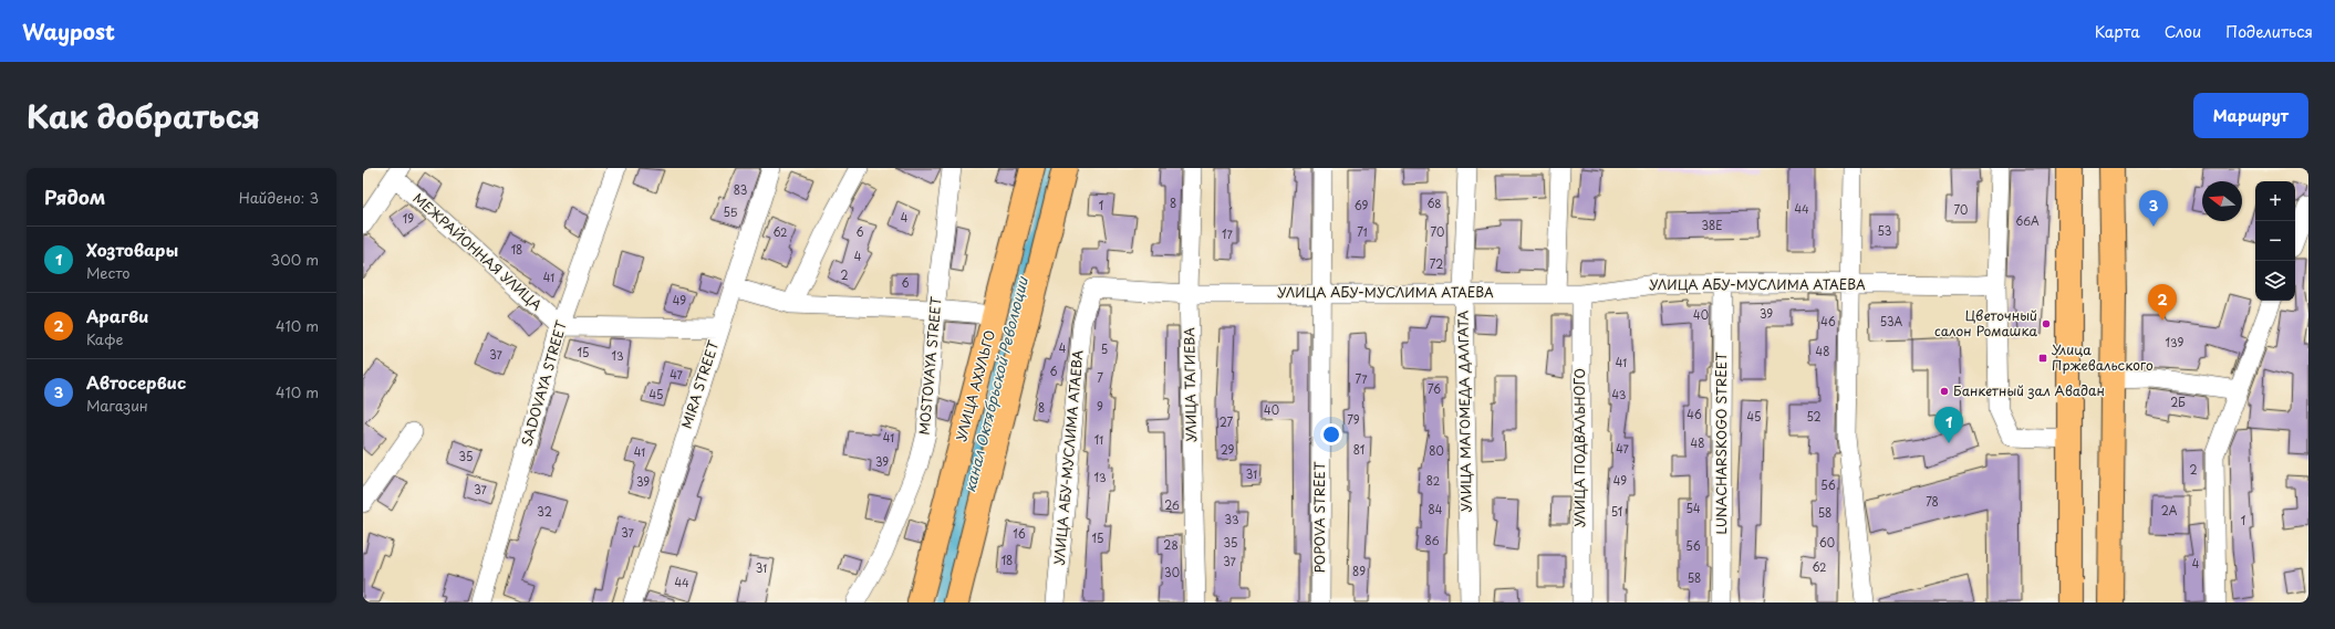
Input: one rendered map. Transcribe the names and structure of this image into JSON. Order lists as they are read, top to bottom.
{
  "streets": {
    "main road": ["УЛИЦА АХУЛЬГО"],
    "street": [
      "МЕЖРАЙОННАЯ УЛИЦА",
      "УЛИЦА АБУ-МУСЛИМА АТАЕВА",
      "MOSTOVAYA STREET",
      "SADOVAYA STREET",
      "MIRA STREET",
      "УЛИЦА ТАГИЕВА",
      "УЛИЦА МАГОМЕДА ДАЛГАТА",
      "LUNACHARSKOGO STREET",
      "УЛИЦА ПОДВАЛЬНОГО",
      "POPOVA STREET"
    ]
  },
  "crossings": [
    ["МЕЖРАЙОННАЯ УЛИЦА", "SADOVAYA STREET"],
    ["УЛИЦА АБУ-МУСЛИМА АТАЕВА", "УЛИЦА ТАГИЕВА"],
    ["УЛИЦА АБУ-МУСЛИМА АТАЕВА", "УЛИЦА МАГОМЕДА ДАЛГАТА"],
    ["УЛИЦА АБУ-МУСЛИМА АТАЕВА", "LUNACHARSKOGO STREET"],
    ["УЛИЦА АБУ-МУСЛИМА АТАЕВА", "УЛИЦА ПОДВАЛЬНОГО"],
    ["УЛИЦА АБУ-МУСЛИМА АТАЕВА", "POPOVA STREET"]
  ],
  "water": ["канал Октябрьской Революции"],
  "places": {
    "other": ["Цветочный салон Ромашка", "Банкетный зал Авадан"],
    "transit": ["Улица Пржевальского"]
  },
  "house_numbers": [
    "83",
    "8",
    "68",
    "1",
    "69",
    "44",
    "70",
    "55",
    "4",
    "19",
    "66А",
    "38Е",
    "53",
    "62",
    "6",
    "71",
    "70",
    "17",
    "18",
    "4",
    "72",
    "2",
    "41",
    "6",
    "49",
    "39",
    "40",
    "46",
    "53А",
    "139",
    "4",
    "5",
    "48",
    "15",
    "37",
    "13",
    "41",
    "6",
    "47",
    "7",
    "77",
    "76",
    "45",
    "43",
    "2Б",
    "9",
    "8",
    "40",
    "46",
    "45",
    "52",
    "79",
    "27",
    "41",
    "11",
    "48",
    "47",
    "29",
    "81",
    "80",
    "41",
    "35",
    "39",
    "2",
    "31",
    "13",
    "82",
    "49",
    "39",
    "56",
    "37",
    "78",
    "26",
    "54",
    "84",
    "2А",
    "32",
    "51",
    "58",
    "33",
    "1",
    "37",
    "16",
    "15",
    "86",
    "35",
    "60",
    "28",
    "56",
    "18",
    "37",
    "4",
    "62",
    "31",
    "89",
    "30",
    "58",
    "44"
  ],
  "north": "left",
  "page": {
    "header": "Waypost",
    "nav": ["Карта", "Слои", "Поделиться"],
    "title": "Как добраться",
    "buttons": "Маршрут",
    "heading": ["Рядом", "Найдено: 3"],
    "map_buttons": ["+", "−"],
    "pins": ["3", "2", "1"],
    "list": [
      {
        "mark": "1",
        "name": "Хозтовары",
        "note": "Место",
        "value": "300 m"
      },
      {
        "mark": "2",
        "name": "Арагви",
        "note": "Кафе",
        "value": "410 m"
      },
      {
        "mark": "3",
        "name": "Автосервис",
        "note": "Магазин",
        "value": "410 m"
      }
    ]
  }
}
